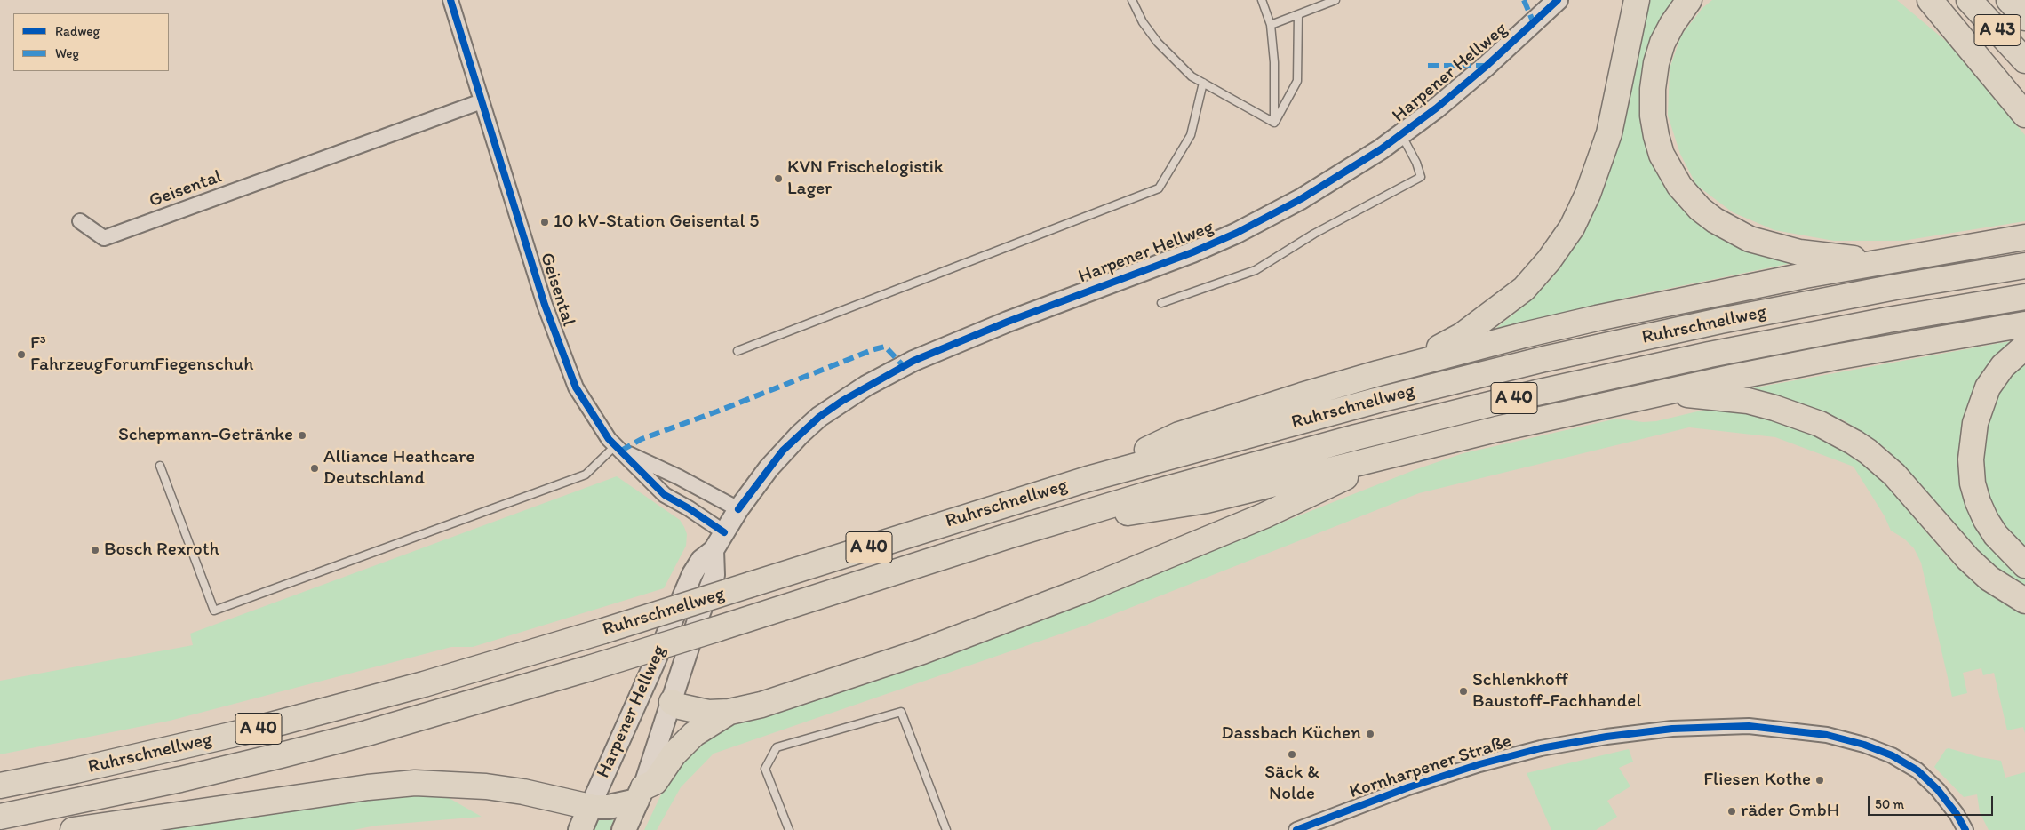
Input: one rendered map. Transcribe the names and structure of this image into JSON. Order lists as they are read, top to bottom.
{
  "streets": {
    "highway": ["A 43", "Ruhrschnellweg", "A 40"],
    "main road": ["Harpener Hellweg"],
    "street": ["Geisental", "Kornharpener Straße"]
  },
  "crossings": [
    ["Harpener Hellweg", "Geisental"]
  ],
  "places": [
    "KVN Frischelogistik Lager",
    "10 kV-Station Geisental 5",
    "F³ FahrzeugForumFiegenschuh",
    "Schepmann-Getränke",
    "Alliance Heathcare Deutschland",
    "Bosch Rexroth",
    "Schlenkhoff Baustoff-Fachhandel",
    "Dassbach Küchen",
    "Säck & Nolde",
    "Fliesen Kothe",
    "räder GmbH"
  ],
  "legend": ["Radweg", "Weg"],
  "scale_bar": "50 m"
}
